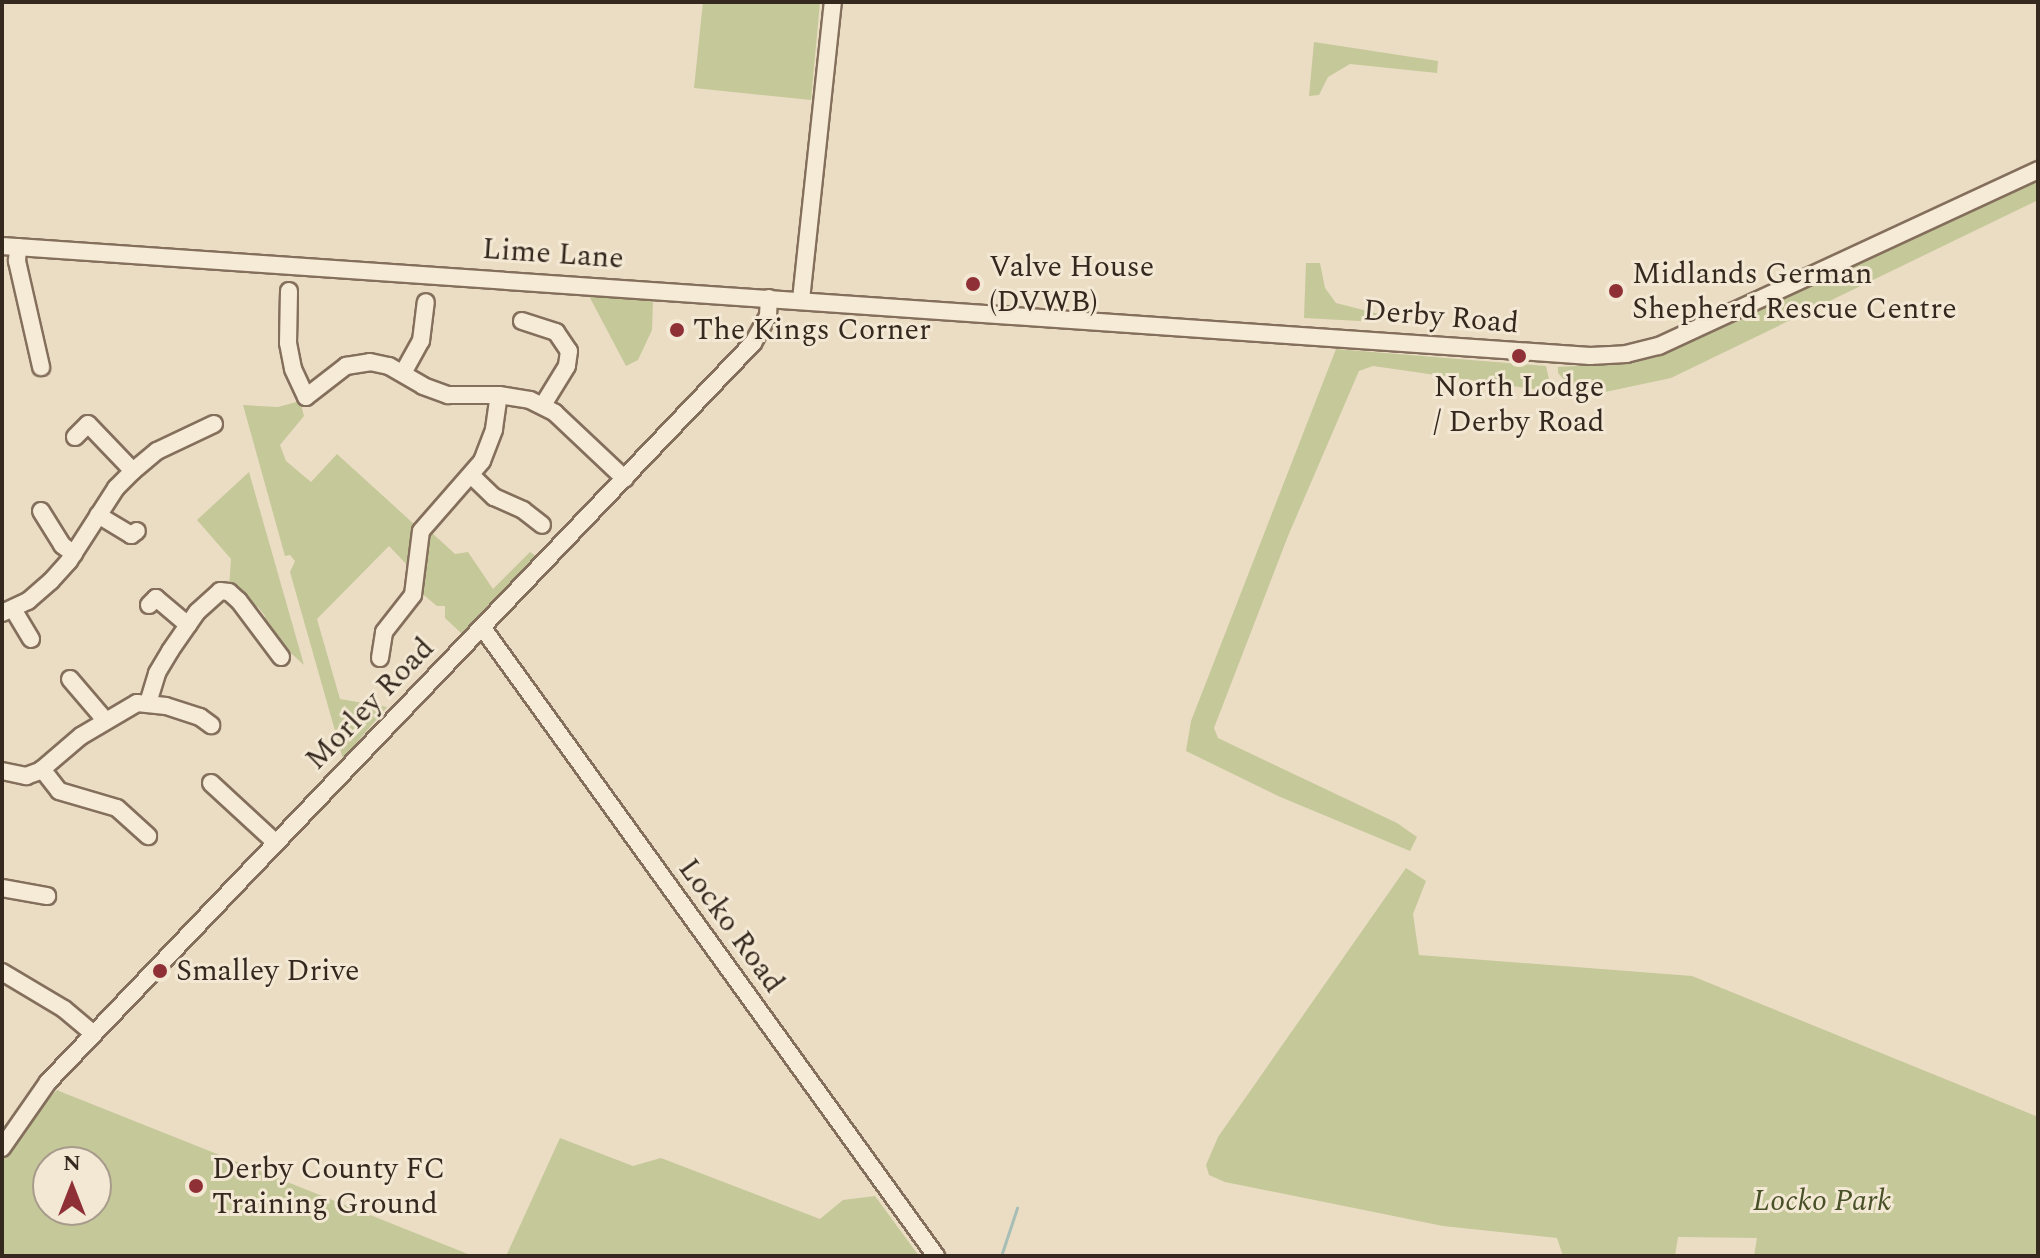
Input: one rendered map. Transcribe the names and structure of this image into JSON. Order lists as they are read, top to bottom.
{
  "streets": {
    "street": [
      "Lime Lane",
      "Derby Road",
      "Morley Road",
      "Locko Road"
    ]
  },
  "crossings": [
    ["Lime Lane", "Derby Road"],
    ["Lime Lane", "Morley Road"],
    ["Morley Road", "Locko Road"]
  ],
  "parks": ["Locko Park"],
  "places": [
    "Valve House (DVWB)",
    "Midlands German Shepherd Rescue Centre",
    "The Kings Corner",
    "North Lodge / Derby Road",
    "Smalley Drive",
    "Derby County FC Training Ground"
  ],
  "north": "top"
}
